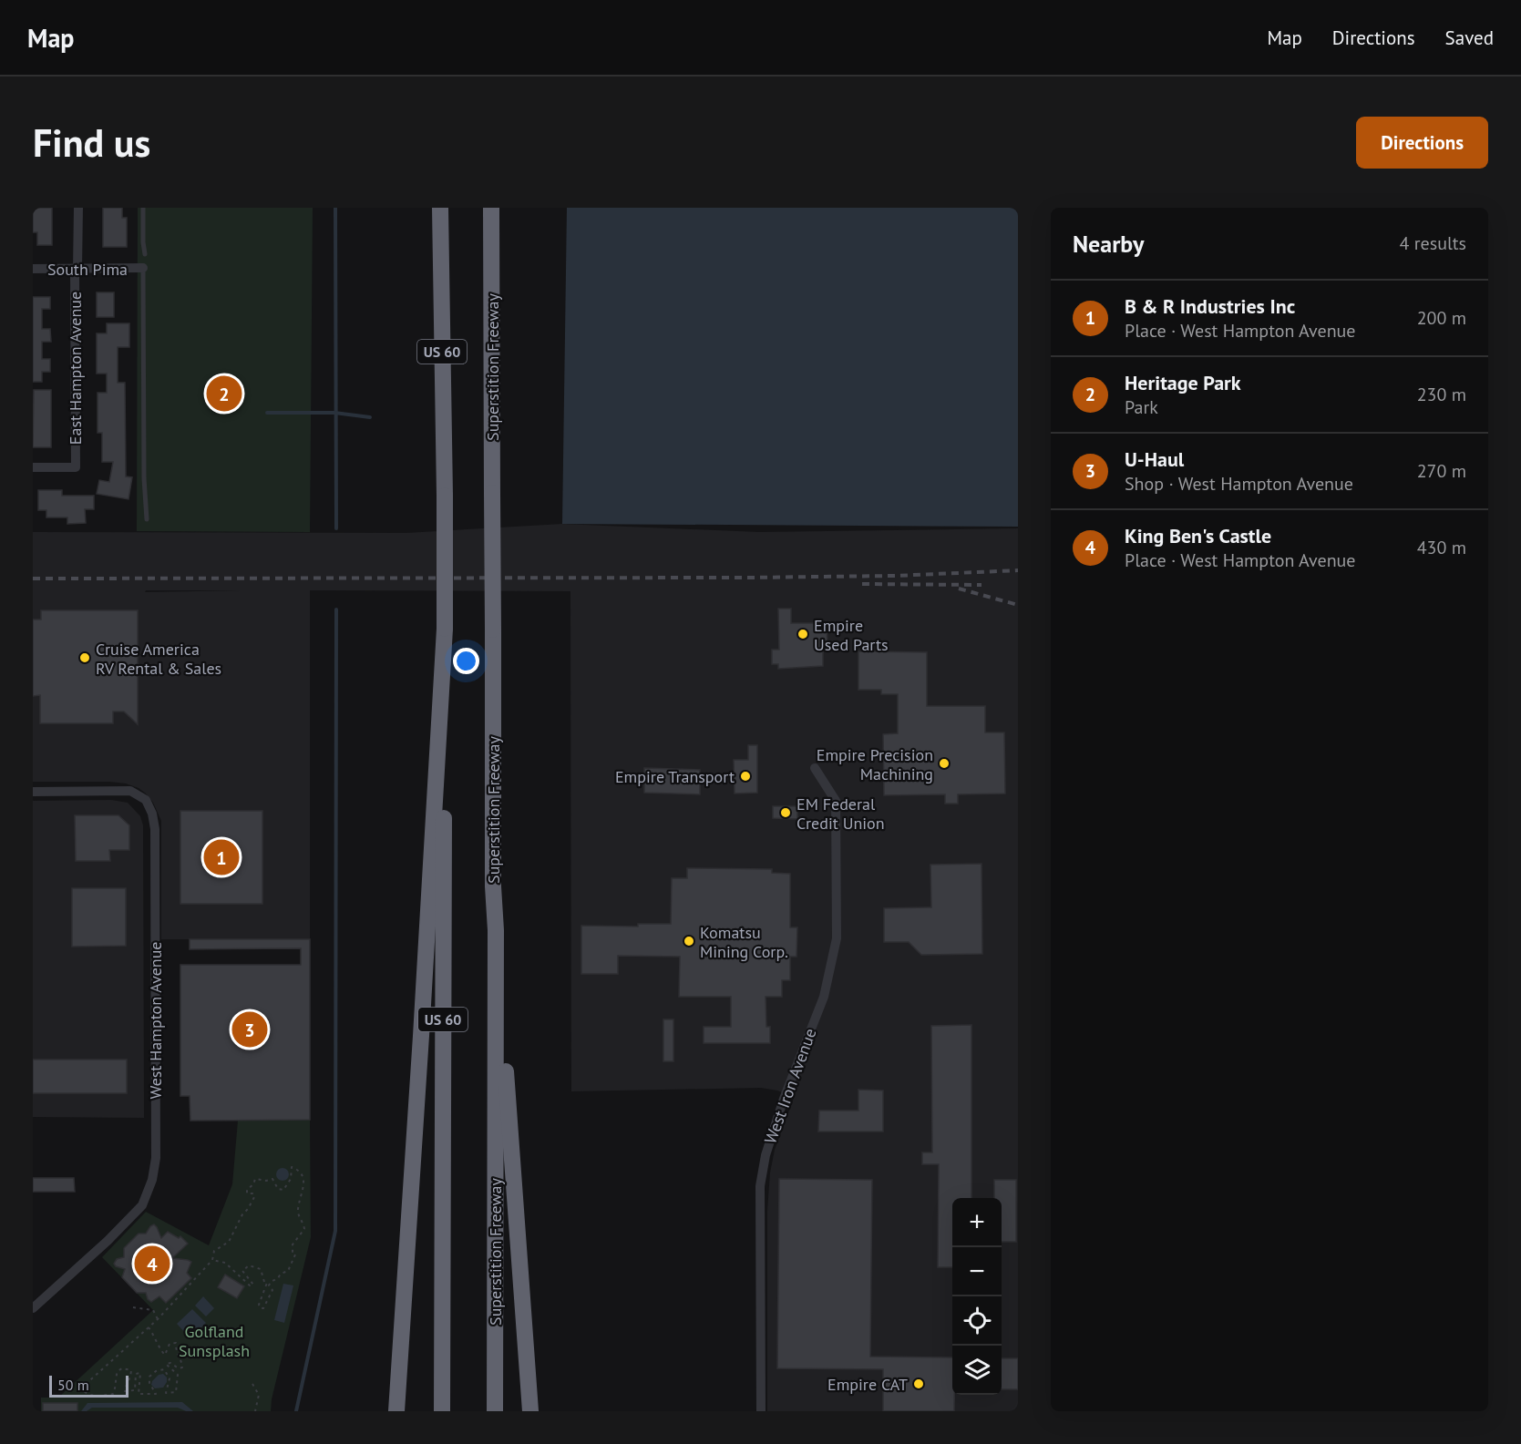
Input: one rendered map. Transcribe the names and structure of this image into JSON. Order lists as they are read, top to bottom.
{
  "streets": {
    "highway": ["US 60", "Superstition Freeway"],
    "street": [
      "South Pima",
      "East Hampton Avenue",
      "West Hampton Avenue",
      "West Iron Avenue"
    ]
  },
  "crossings": [
    ["South Pima", "East Hampton Avenue"]
  ],
  "parks": ["Golfland Sunsplash"],
  "places": [
    "Empire Used Parts",
    "Cruise America RV Rental & Sales",
    "Empire Precision Machining",
    "Empire Transport",
    "EM Federal Credit Union",
    "Komatsu Mining Corp.",
    "Empire CAT"
  ],
  "scale_bar": "50 m",
  "page": {
    "header": "Map",
    "nav": ["Map", "Directions", "Saved"],
    "buttons": "Directions",
    "title": "Find us",
    "heading": ["Nearby", "4 results"],
    "list": [
      {
        "mark": "1",
        "name": "B & R Industries Inc",
        "note": "Place · West Hampton Avenue",
        "value": "200 m"
      },
      {
        "mark": "2",
        "name": "Heritage Park",
        "note": "Park",
        "value": "230 m"
      },
      {
        "mark": "3",
        "name": "U-Haul",
        "note": "Shop · West Hampton Avenue",
        "value": "270 m"
      },
      {
        "mark": "4",
        "name": "King Ben's Castle",
        "note": "Place · West Hampton Avenue",
        "value": "430 m"
      }
    ],
    "pins": [
      "2",
      "1",
      "3",
      "4"
    ],
    "map_buttons": ["+", "−"],
    "scale": "50 m"
  }
}
